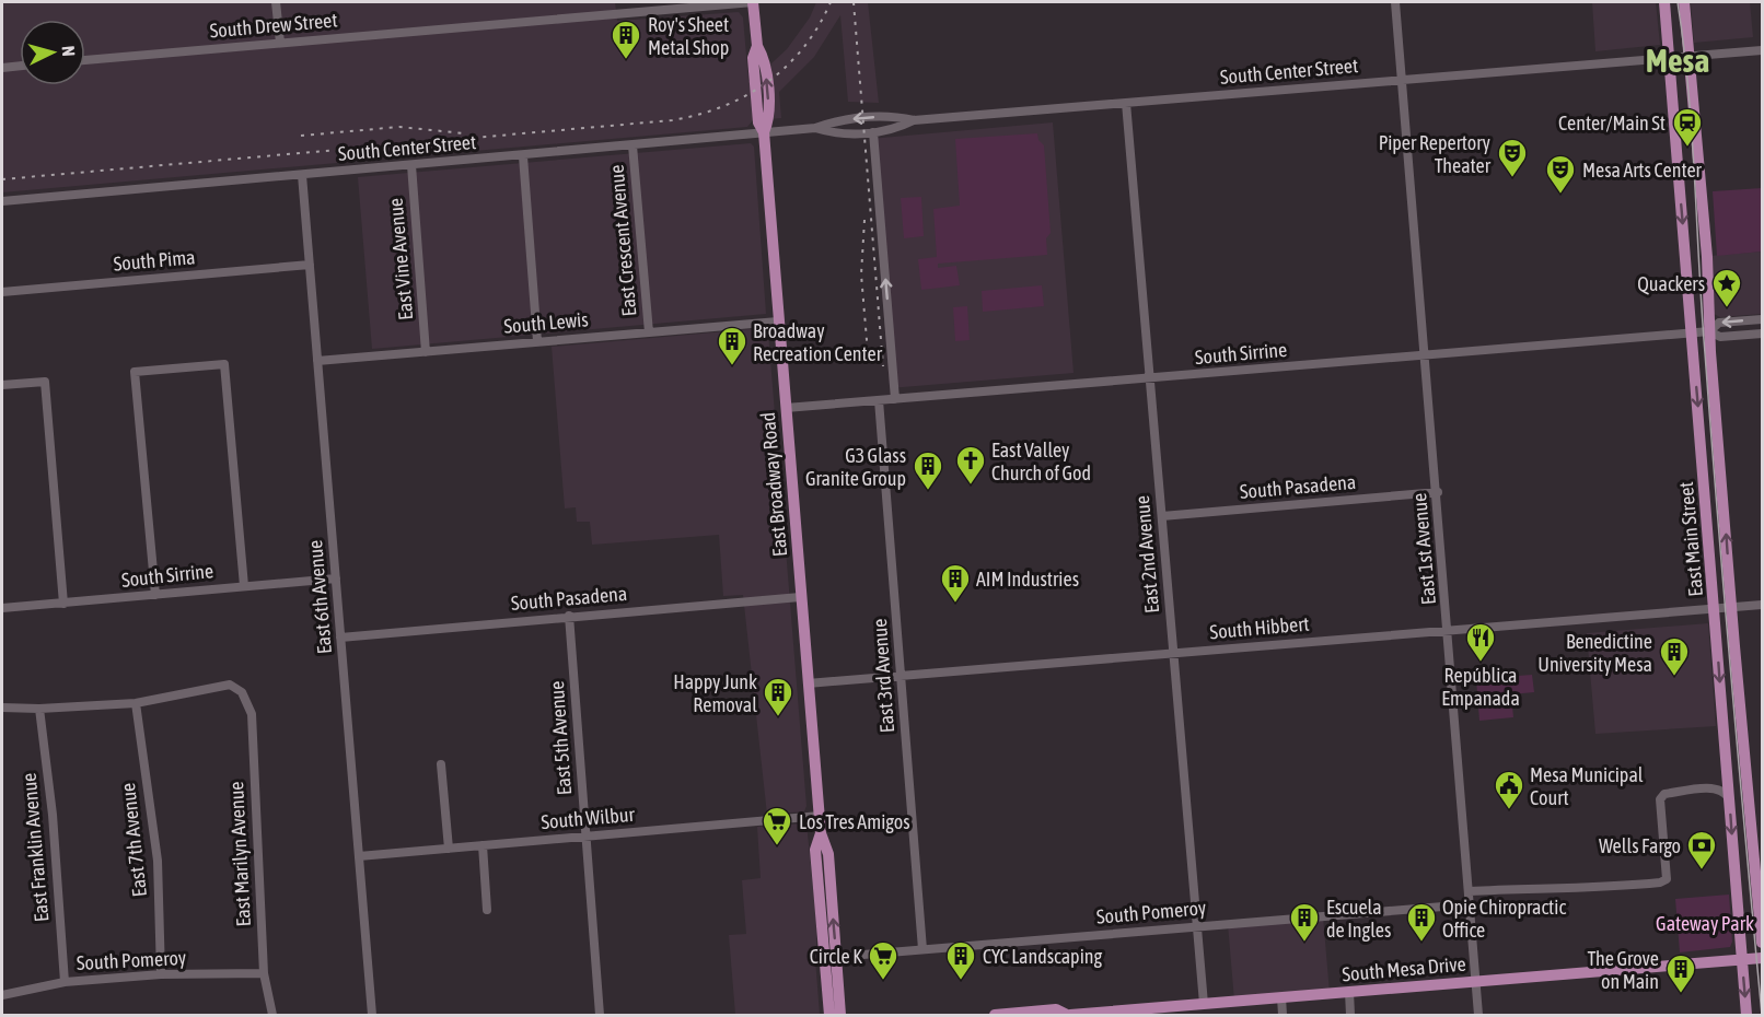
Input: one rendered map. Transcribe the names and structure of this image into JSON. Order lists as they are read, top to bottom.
{
  "streets": {
    "main road": ["East Broadway Road", "East Main Street", "South Mesa Drive"],
    "street": [
      "South Drew Street",
      "South Center Street",
      "East Crescent Avenue",
      "East Vine Avenue",
      "South Pima",
      "South Lewis",
      "South Sirrine",
      "South Pasadena",
      "East 1st Avenue",
      "East 2nd Avenue",
      "East 6th Avenue",
      "South Hibbert",
      "East 3rd Avenue",
      "East 5th Avenue",
      "South Wilbur",
      "East 7th Avenue",
      "East Franklin Avenue",
      "East Marilyn Avenue",
      "South Pomeroy"
    ]
  },
  "crossings": [
    ["South Drew Street", "East Broadway Road"],
    ["South Center Street", "East Crescent Avenue"],
    ["South Center Street", "East Vine Avenue"],
    ["South Center Street", "East Broadway Road"],
    ["South Center Street", "East Main Street"],
    ["South Center Street", "East 1st Avenue"],
    ["South Center Street", "East 2nd Avenue"],
    ["South Center Street", "East 6th Avenue"],
    ["East Crescent Avenue", "South Lewis"],
    ["East Vine Avenue", "South Lewis"],
    ["South Pima", "East 6th Avenue"],
    ["South Lewis", "East Broadway Road"],
    ["South Lewis", "East 6th Avenue"],
    ["South Sirrine", "East Broadway Road"],
    ["South Sirrine", "East Main Street"],
    ["South Sirrine", "East 1st Avenue"],
    ["South Sirrine", "East 2nd Avenue"],
    ["South Sirrine", "East 6th Avenue"],
    ["South Sirrine", "East 3rd Avenue"],
    ["East Broadway Road", "South Pasadena"],
    ["East Broadway Road", "South Hibbert"],
    ["East Broadway Road", "South Wilbur"],
    ["East Broadway Road", "South Pomeroy"],
    ["South Pasadena", "East 1st Avenue"],
    ["South Pasadena", "East 2nd Avenue"],
    ["South Pasadena", "East 6th Avenue"],
    ["South Pasadena", "East 5th Avenue"],
    ["East Main Street", "South Hibbert"],
    ["East Main Street", "South Mesa Drive"],
    ["East 1st Avenue", "South Hibbert"],
    ["East 1st Avenue", "South Pomeroy"],
    ["East 1st Avenue", "South Mesa Drive"],
    ["East 2nd Avenue", "South Hibbert"],
    ["East 2nd Avenue", "South Pomeroy"],
    ["East 2nd Avenue", "South Mesa Drive"],
    ["East 6th Avenue", "South Wilbur"],
    ["South Hibbert", "East 3rd Avenue"],
    ["East 3rd Avenue", "South Pomeroy"],
    ["East 5th Avenue", "South Wilbur"],
    ["East 7th Avenue", "East Marilyn Avenue"],
    ["East 7th Avenue", "South Pomeroy"],
    ["East Franklin Avenue", "South Pomeroy"],
    ["East Marilyn Avenue", "South Pomeroy"]
  ],
  "districts": ["Mesa"],
  "parks": ["Gateway Park"],
  "places": {
    "building": [
      "Roy's Sheet Metal Shop",
      "Broadway Recreation Center",
      "G3 Glass Granite Group",
      "AIM Industries",
      "Benedictine University Mesa",
      "Happy Junk Removal",
      "Escuela de Ingles",
      "Opie Chiropractic Office",
      "CYC Landscaping",
      "The Grove on Main"
    ],
    "station": ["Center/Main St"],
    "theatre": ["Piper Repertory Theater", "Mesa Arts Center"],
    "place": ["Quackers"],
    "church": ["East Valley Church of God"],
    "restaurant": ["República Empanada"],
    "public building": ["Mesa Municipal Court"],
    "supermarket": ["Los Tres Amigos", "Circle K"],
    "bank": ["Wells Fargo"]
  },
  "north": "right"
}
